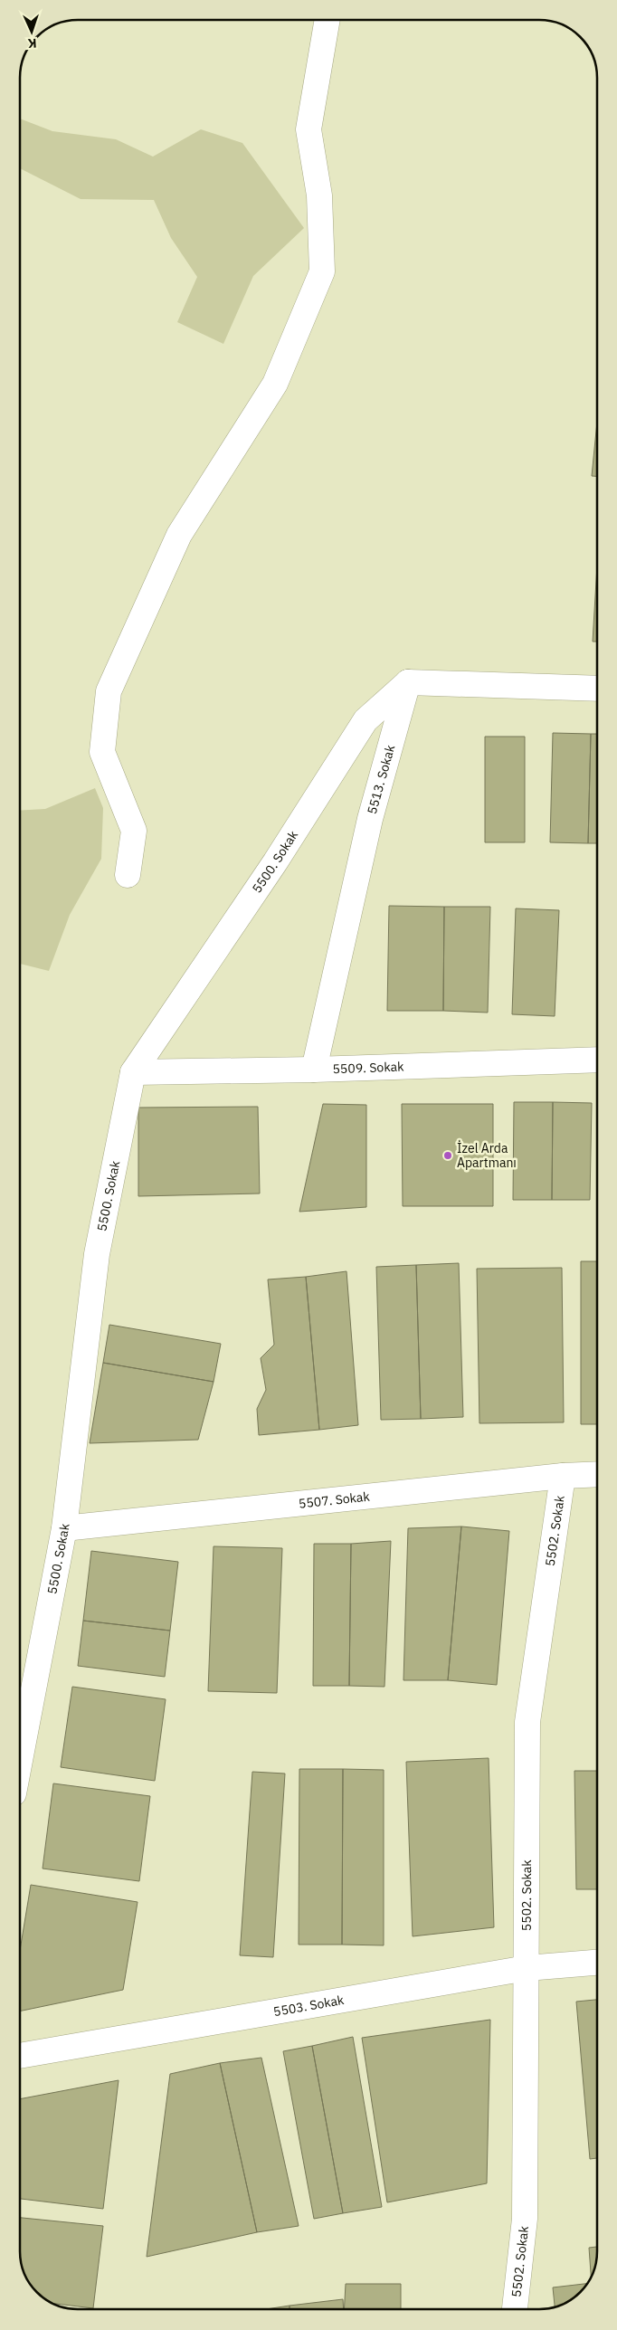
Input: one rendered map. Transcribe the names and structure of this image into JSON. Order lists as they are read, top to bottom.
{
  "streets": {
    "street": [
      "5513. Sokak",
      "5500. Sokak",
      "5509. Sokak",
      "5507. Sokak",
      "5502. Sokak",
      "5503. Sokak"
    ]
  },
  "crossings": [
    ["5513. Sokak", "5500. Sokak"],
    ["5513. Sokak", "5509. Sokak"],
    ["5500. Sokak", "5509. Sokak"],
    ["5500. Sokak", "5507. Sokak"],
    ["5507. Sokak", "5502. Sokak"],
    ["5502. Sokak", "5503. Sokak"]
  ],
  "places": ["İzel Arda Apartmanı"],
  "north": "bottom"
}
